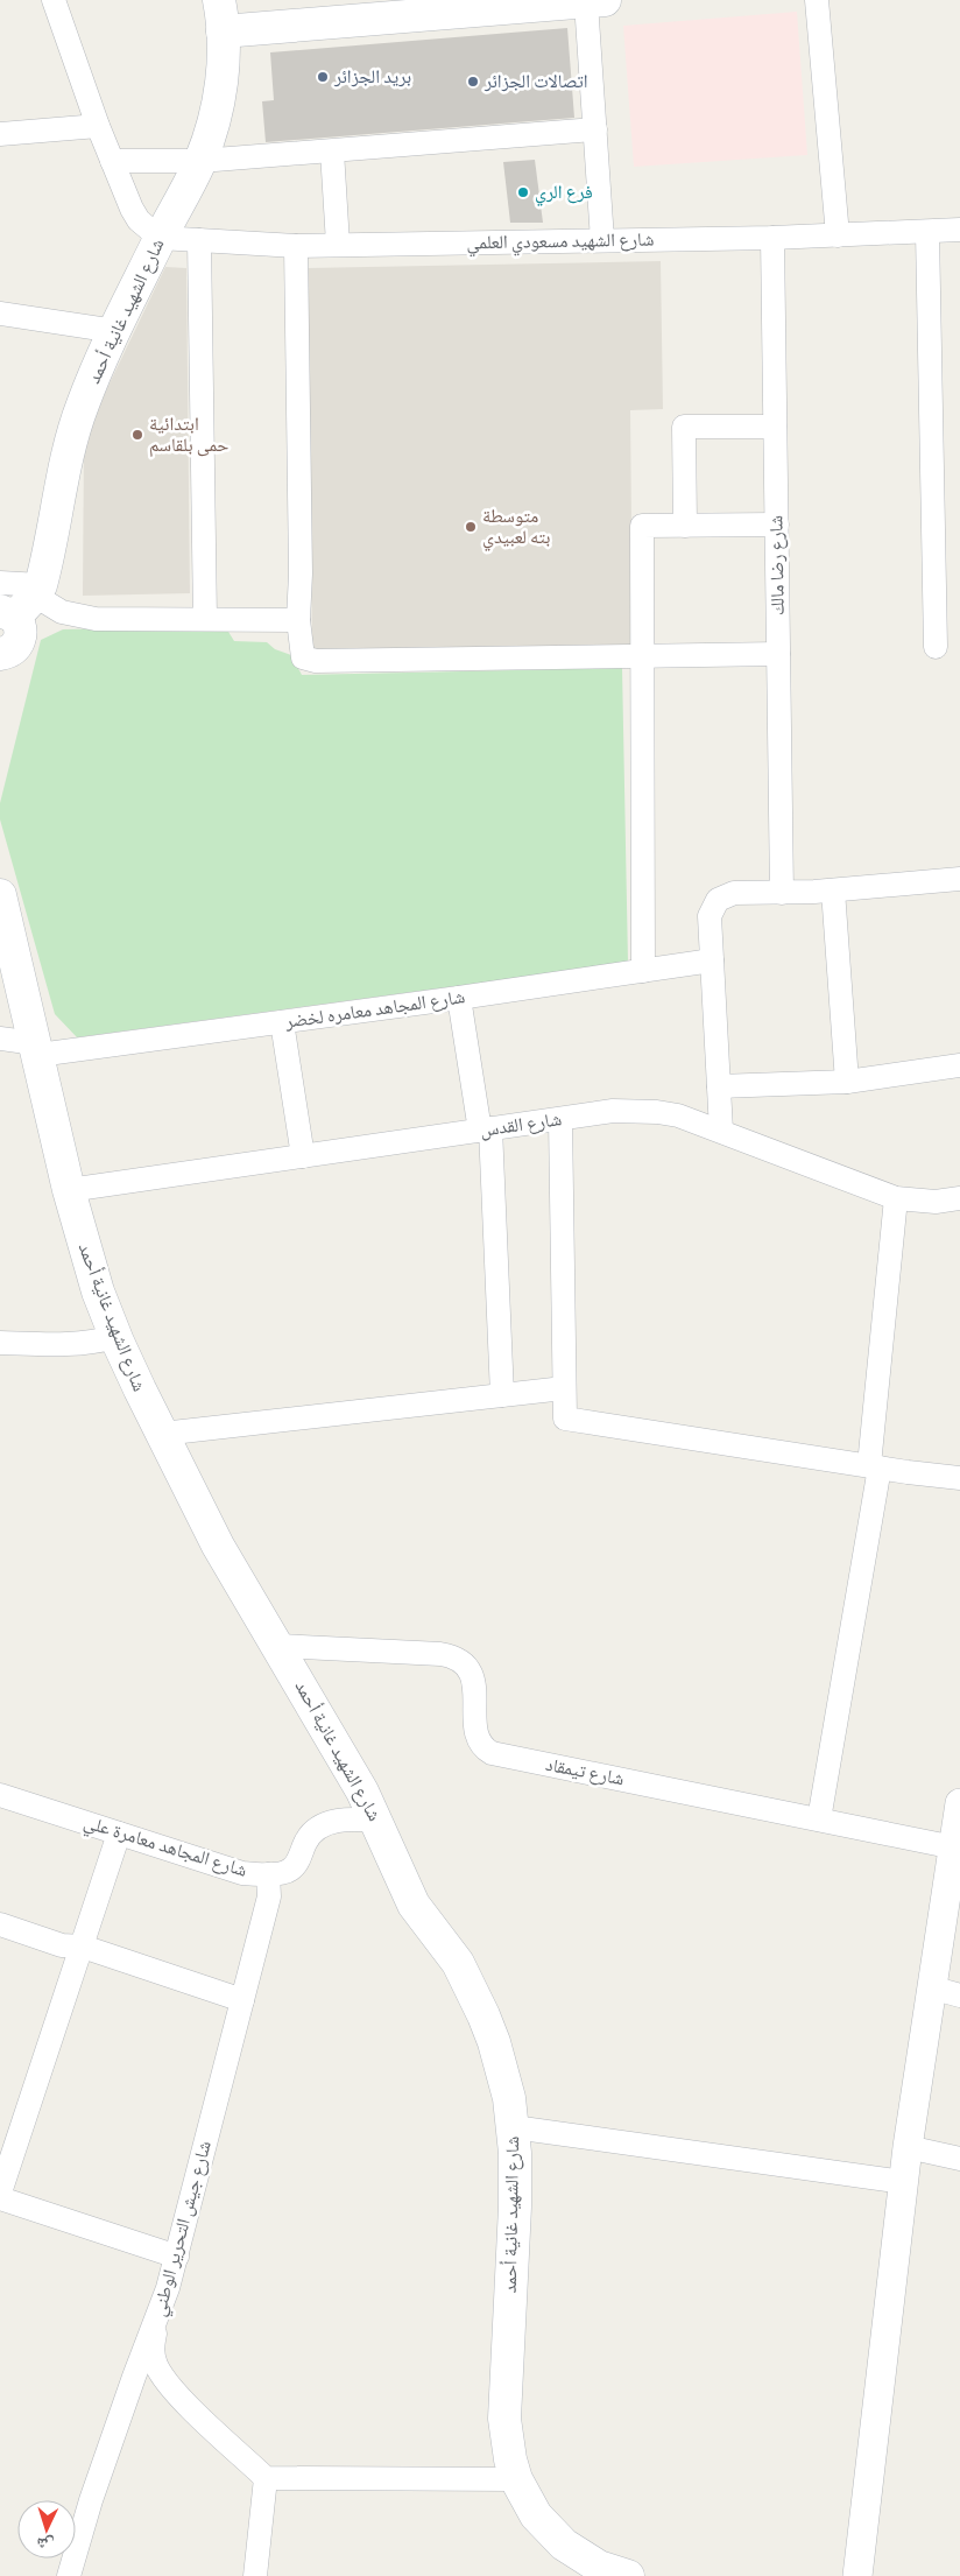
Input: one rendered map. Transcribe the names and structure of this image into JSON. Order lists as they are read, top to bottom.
{
  "streets": {
    "main road": ["شارع الشهيد غانية أحمد"],
    "street": [
      "شارع الشهيد مسعودي العلمي",
      "شارع رضا مالك",
      "شارع المجاهد معامره لخضر",
      "شارع القدس",
      "شارع تيمقاد",
      "شارع المجاهد معامرة علي",
      "شارع جيش التحرير الوطني"
    ]
  },
  "crossings": [
    ["شارع الشهيد مسعودي العلمي", "شارع الشهيد غانية أحمد"],
    ["شارع الشهيد مسعودي العلمي", "شارع رضا مالك"],
    ["شارع الشهيد غانية أحمد", "شارع المجاهد معامره لخضر"],
    ["شارع الشهيد غانية أحمد", "شارع القدس"],
    ["شارع الشهيد غانية أحمد", "شارع تيمقاد"],
    ["شارع الشهيد غانية أحمد", "شارع المجاهد معامرة علي"],
    ["شارع المجاهد معامرة علي", "شارع جيش التحرير الوطني"]
  ],
  "places": [
    "بريد الجزائر",
    "اتصالات الجزائر",
    "فرع الري",
    "ابتدائية حمى بلقاسم",
    "متوسطة بته لعبيدي"
  ],
  "north": "bottom"
}
